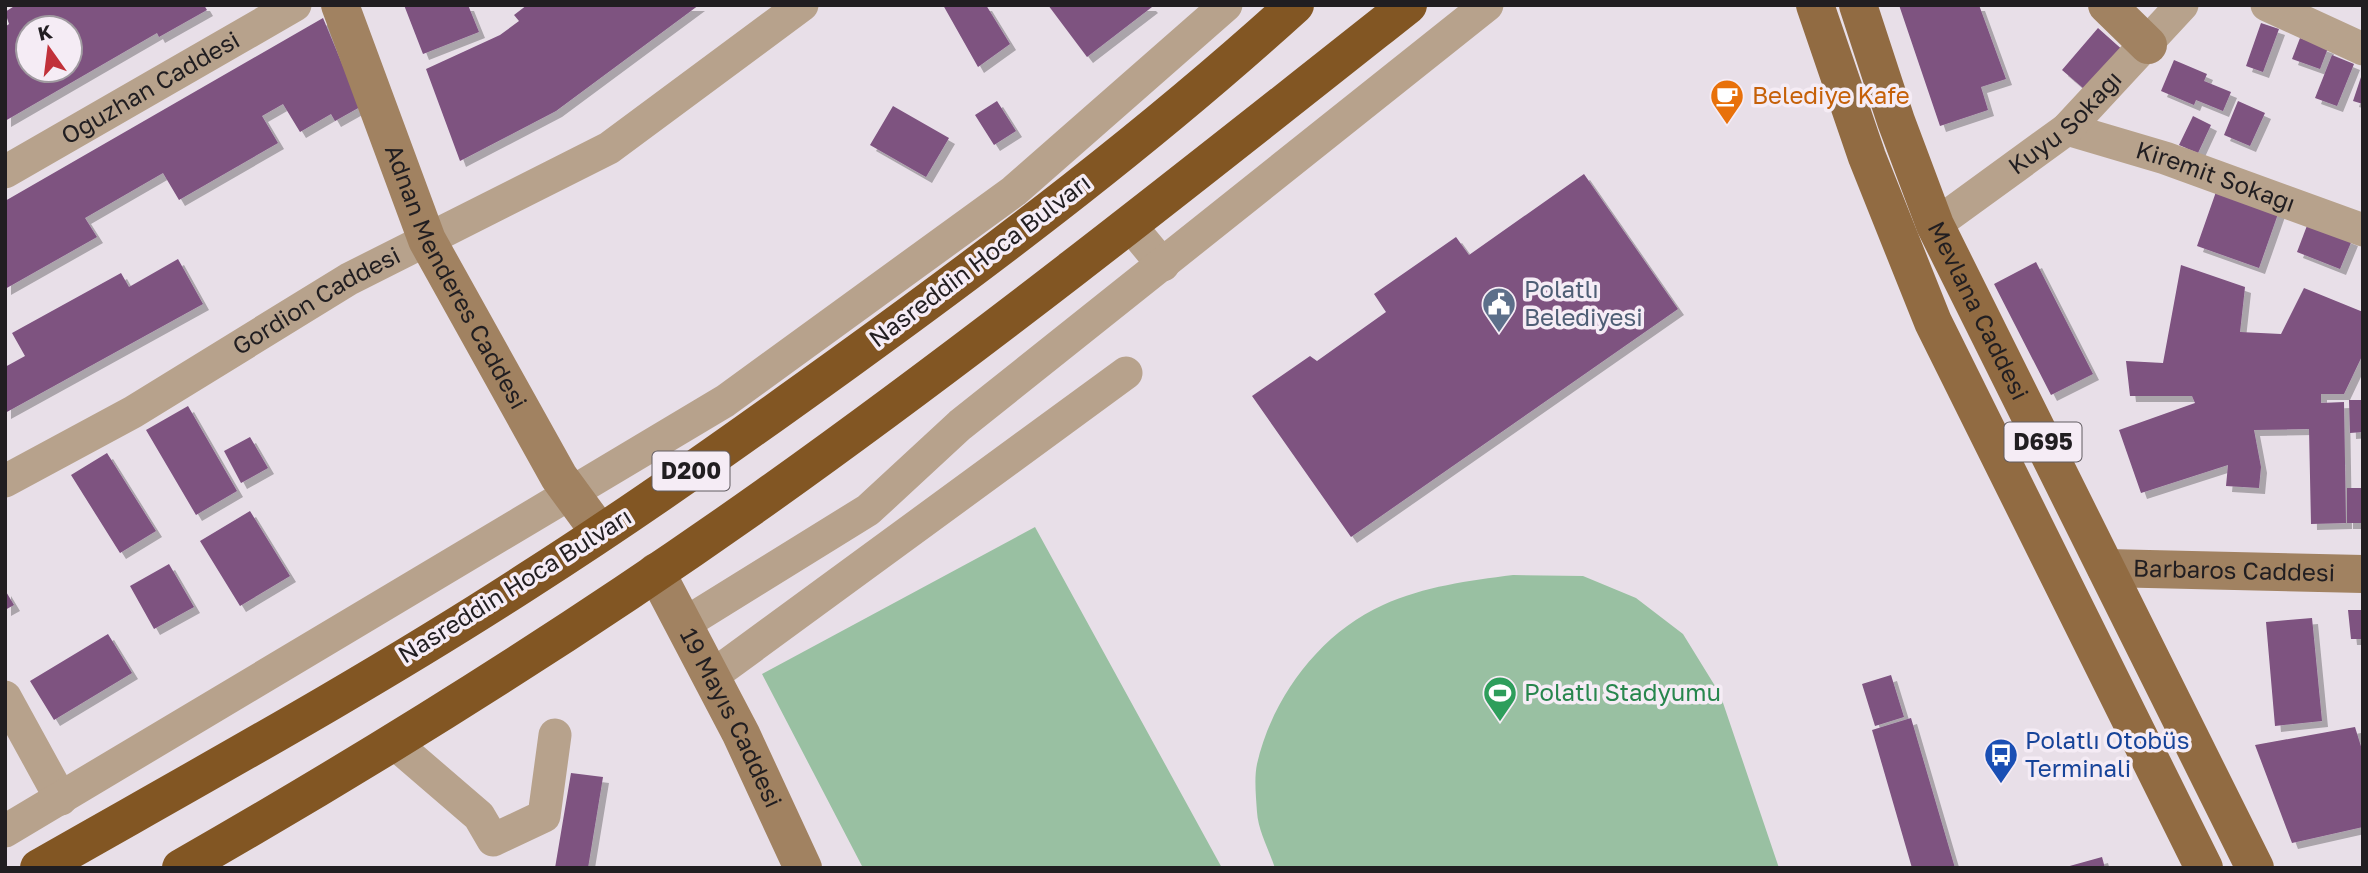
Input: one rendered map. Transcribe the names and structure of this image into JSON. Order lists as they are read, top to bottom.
{
  "streets": {
    "highway": ["Nasreddin Hoca Bulvarı", "D200"],
    "main road": ["Mevlana Caddesi", "D695"],
    "street": [
      "Oğuzhan Caddesi",
      "Kuyu Sokağı",
      "Kiremit Sokağı",
      "Adnan Menderes Caddesi",
      "Gordion Caddesi",
      "Barbaros Caddesi",
      "19 Mayıs Caddesi"
    ]
  },
  "crossings": [
    ["Kuyu Sokağı", "Kiremit Sokağı"],
    ["Kuyu Sokağı", "Mevlana Caddesi"],
    ["Nasreddin Hoca Bulvarı", "Adnan Menderes Caddesi"],
    ["Adnan Menderes Caddesi", "Gordion Caddesi"],
    ["Mevlana Caddesi", "Barbaros Caddesi"],
    ["D200", "19 Mayıs Caddesi"]
  ],
  "places": {
    "cafe": ["Belediye Kafe"],
    "public building": ["Polatlı Belediyesi"],
    "sports": ["Polatlı Stadyumu"],
    "bus stop": ["Polatlı Otobüs Terminali"]
  },
  "north": "top"
}
